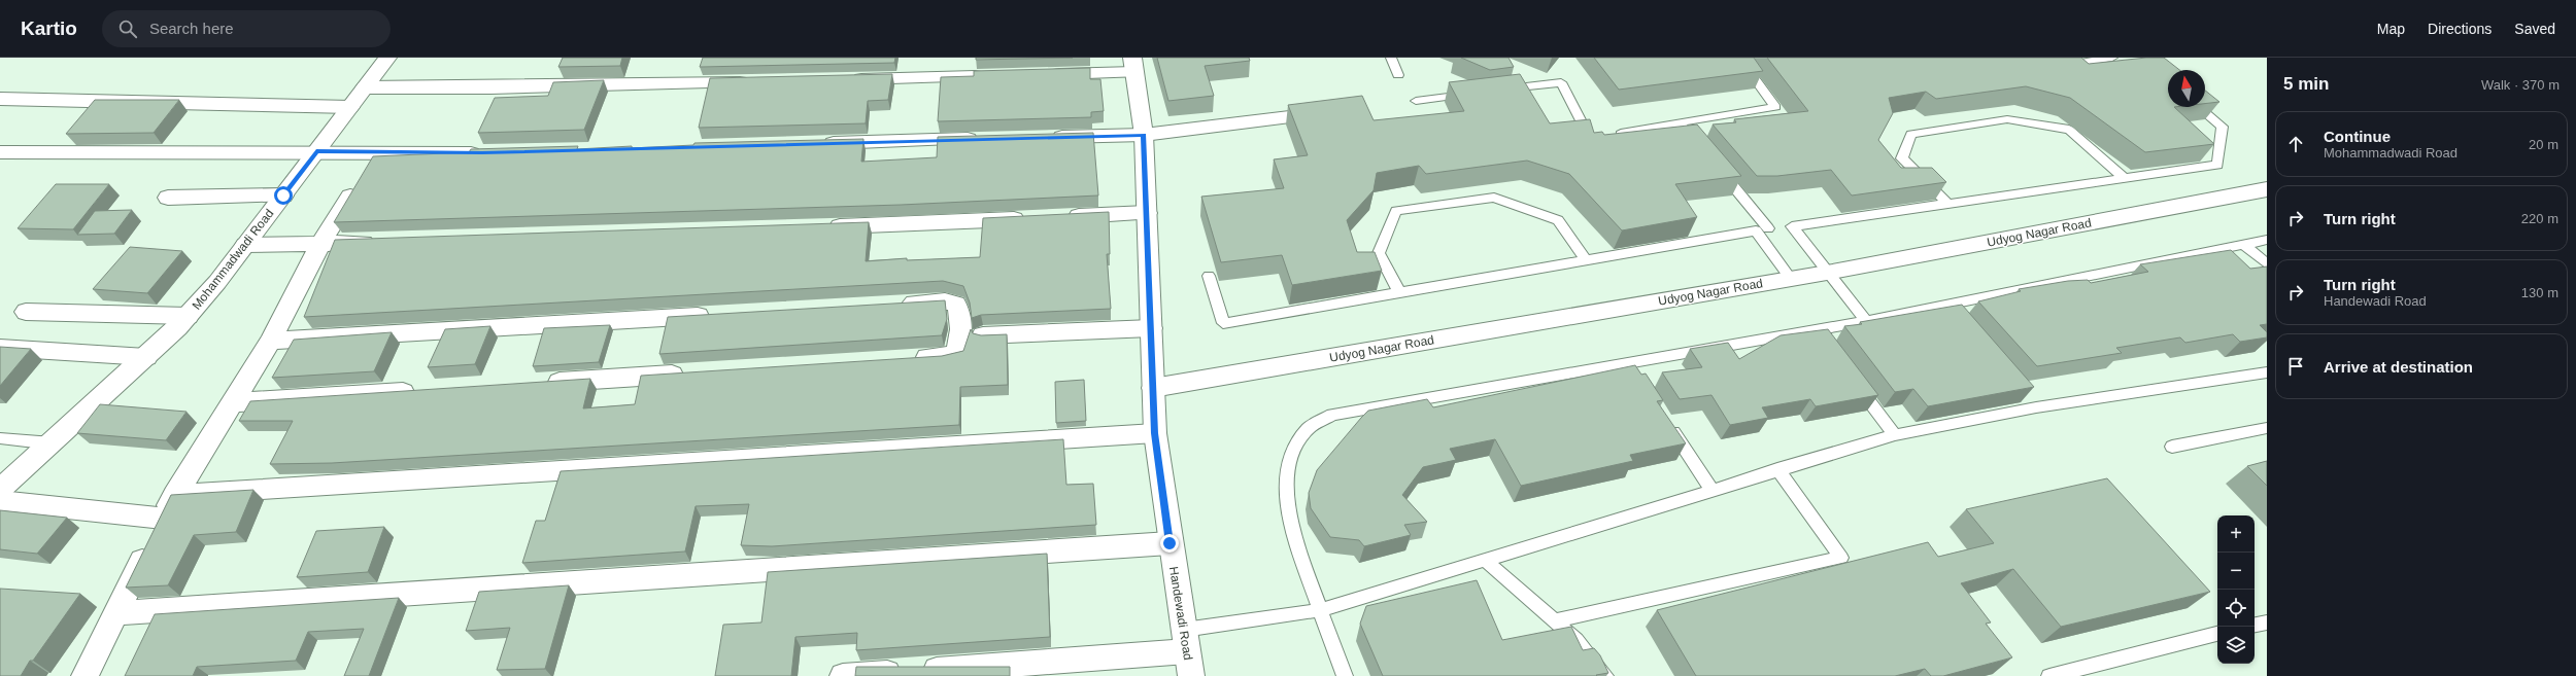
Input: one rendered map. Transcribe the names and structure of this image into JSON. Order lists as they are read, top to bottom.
{
  "streets": {
    "street": ["Udyog Nagar Road", "Mohammadwadi Road", "Handewadi Road"]
  },
  "crossings": [
    ["Udyog Nagar Road", "Handewadi Road"]
  ],
  "north": "top",
  "page": {
    "header": "Kartio",
    "search": "Search here",
    "nav": ["Map", "Directions", "Saved"],
    "heading": ["5 min", "Walk · 370 m"],
    "list": [
      ["Continue", "Mohammadwadi Road", "20 m"],
      ["Turn right", "220 m"],
      ["Turn right", "Handewadi Road", "130 m"],
      "Arrive at destination"
    ],
    "map_buttons": ["+", "−"]
  }
}
